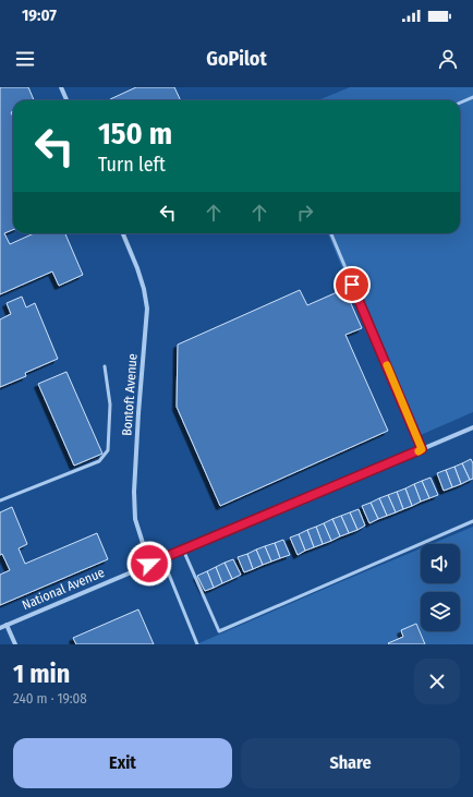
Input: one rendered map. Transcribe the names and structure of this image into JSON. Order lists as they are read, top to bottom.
{
  "streets": {
    "street": ["Bontoft Avenue", "National Avenue"]
  },
  "crossings": [
    ["Bontoft Avenue", "National Avenue"]
  ],
  "page": {
    "status": "19:07",
    "header": "GoPilot",
    "turn": ["150 m", "Turn left"],
    "heading": ["1 min", "240 m · 19:08"],
    "buttons": ["Exit", "Share"]
  }
}
